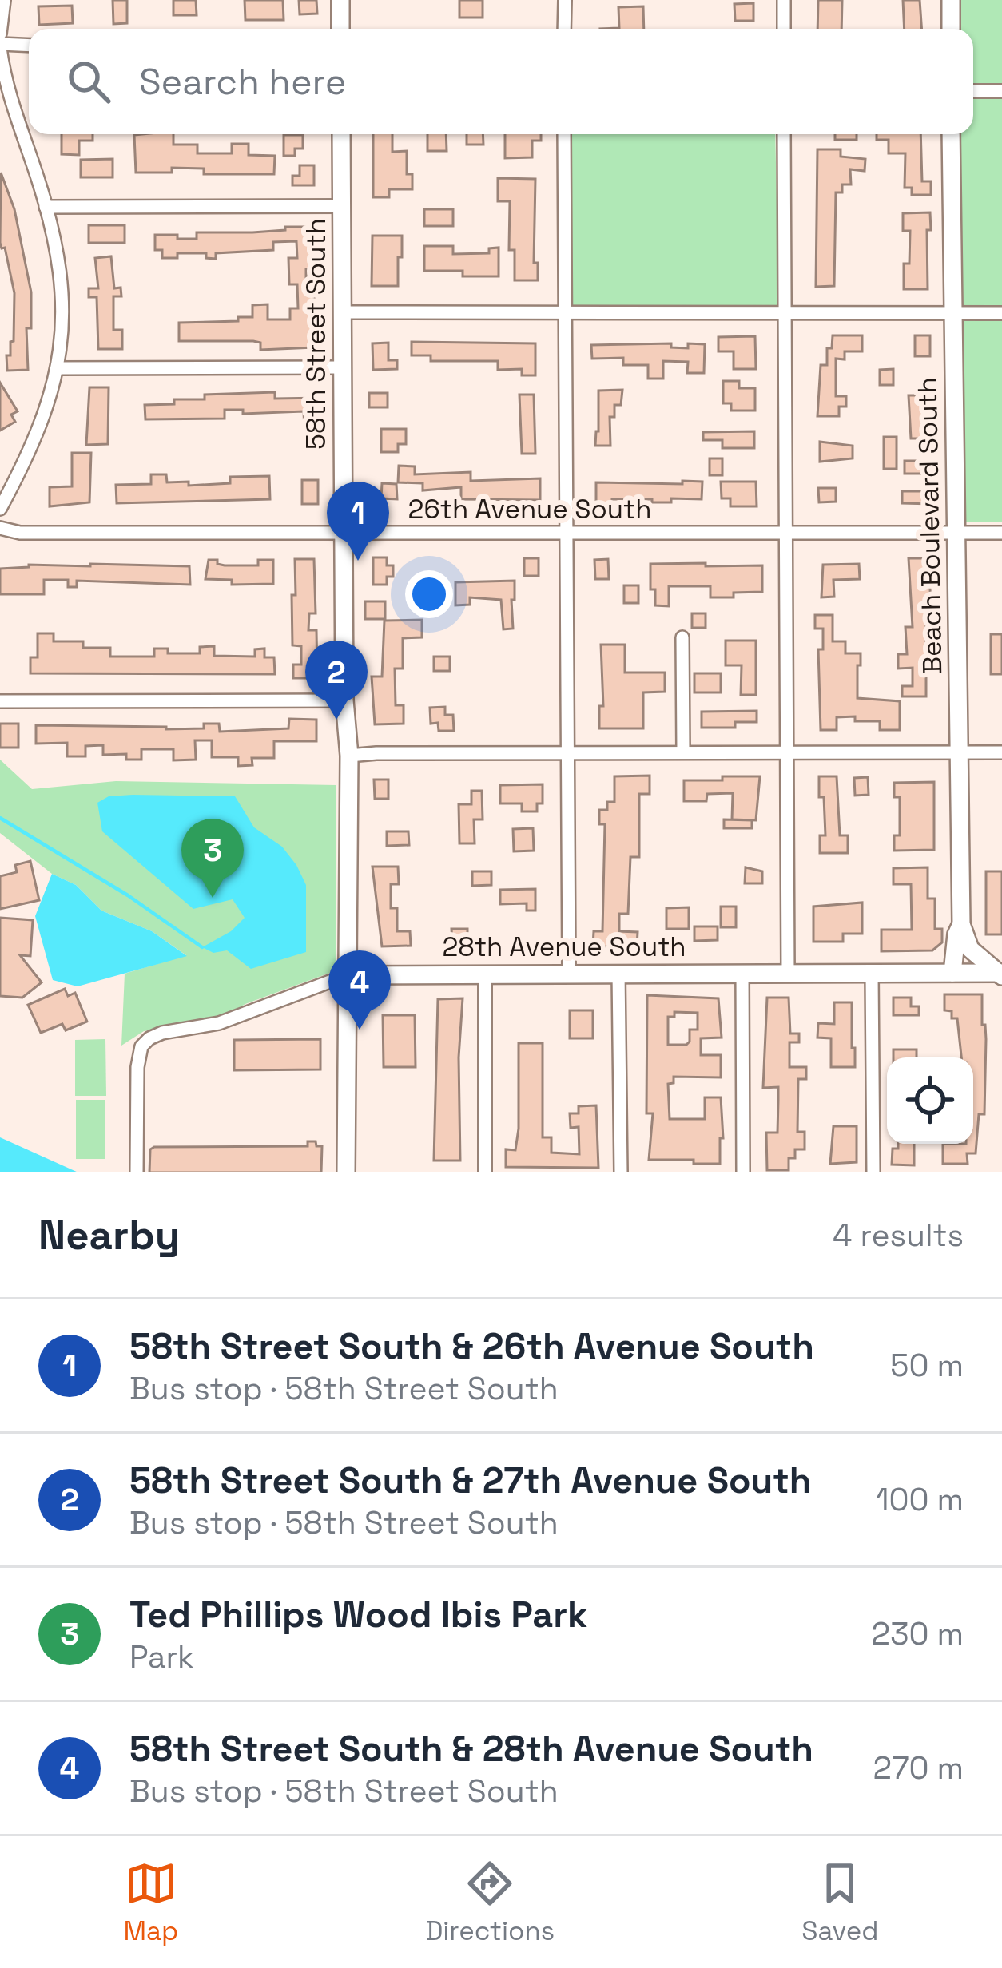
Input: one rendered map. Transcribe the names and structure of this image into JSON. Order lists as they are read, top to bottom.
{
  "streets": {
    "street": [
      "58th Street South",
      "26th Avenue South",
      "Beach Boulevard South",
      "28th Avenue South"
    ]
  },
  "crossings": [
    ["58th Street South", "26th Avenue South"],
    ["58th Street South", "28th Avenue South"],
    ["26th Avenue South", "Beach Boulevard South"],
    ["Beach Boulevard South", "28th Avenue South"]
  ],
  "page": {
    "search": "Search here",
    "pins": [
      "1",
      "2",
      "3",
      "4"
    ],
    "heading": ["Nearby", "4 results"],
    "list": [
      {
        "mark": "1",
        "name": "58th Street South & 26th Avenue South",
        "note": "Bus stop · 58th Street South",
        "value": "50 m"
      },
      {
        "mark": "2",
        "name": "58th Street South & 27th Avenue South",
        "note": "Bus stop · 58th Street South",
        "value": "100 m"
      },
      {
        "mark": "3",
        "name": "Ted Phillips Wood Ibis Park",
        "note": "Park",
        "value": "230 m"
      },
      {
        "mark": "4",
        "name": "58th Street South & 28th Avenue South",
        "note": "Bus stop · 58th Street South",
        "value": "270 m"
      }
    ],
    "nav": ["Map", "Directions", "Saved"]
  }
}
